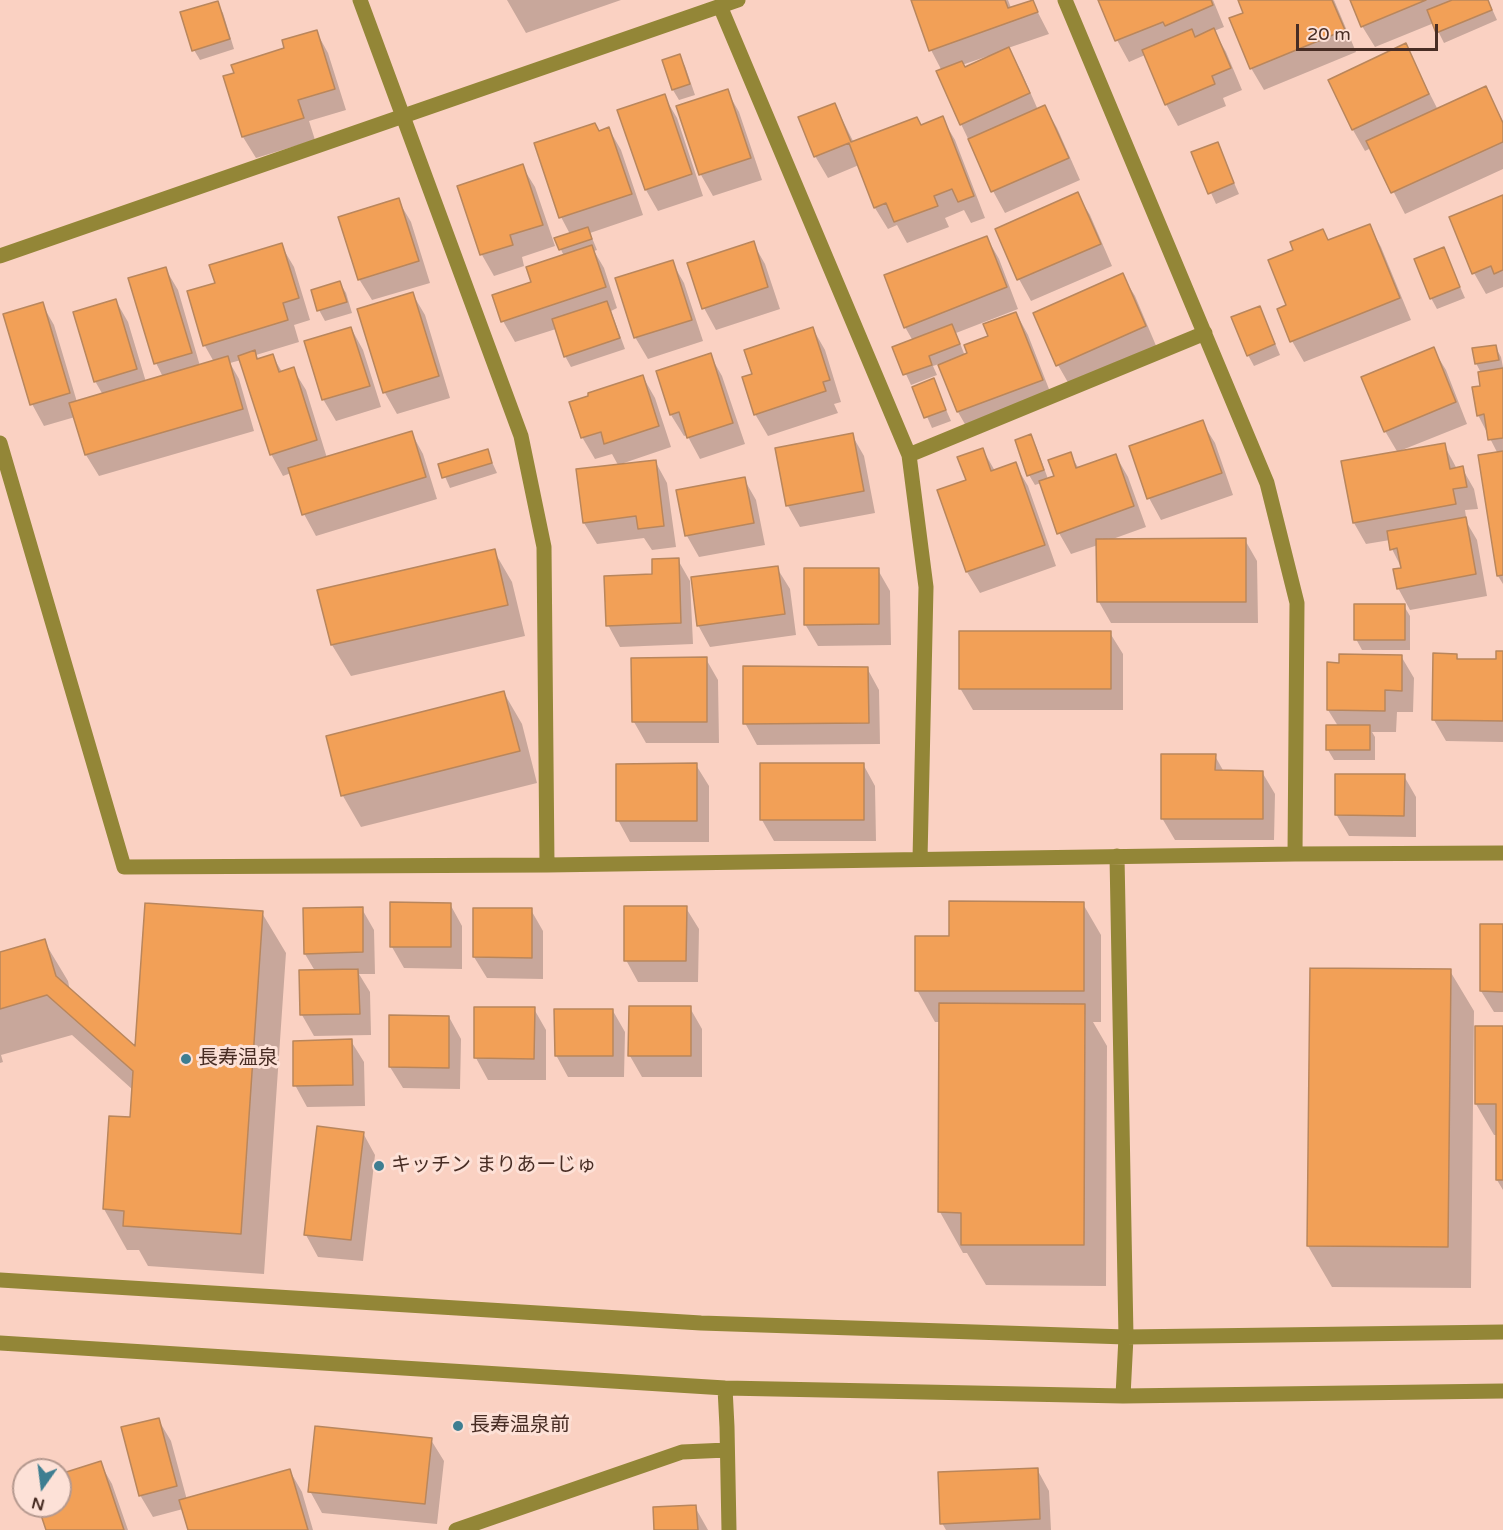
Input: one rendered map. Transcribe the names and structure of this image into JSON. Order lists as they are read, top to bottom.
{
  "places": ["長寿温泉", "キッチン まりあーじゅ", "長寿温泉前"],
  "scale_bar": "20 m",
  "north": "bottom"
}
